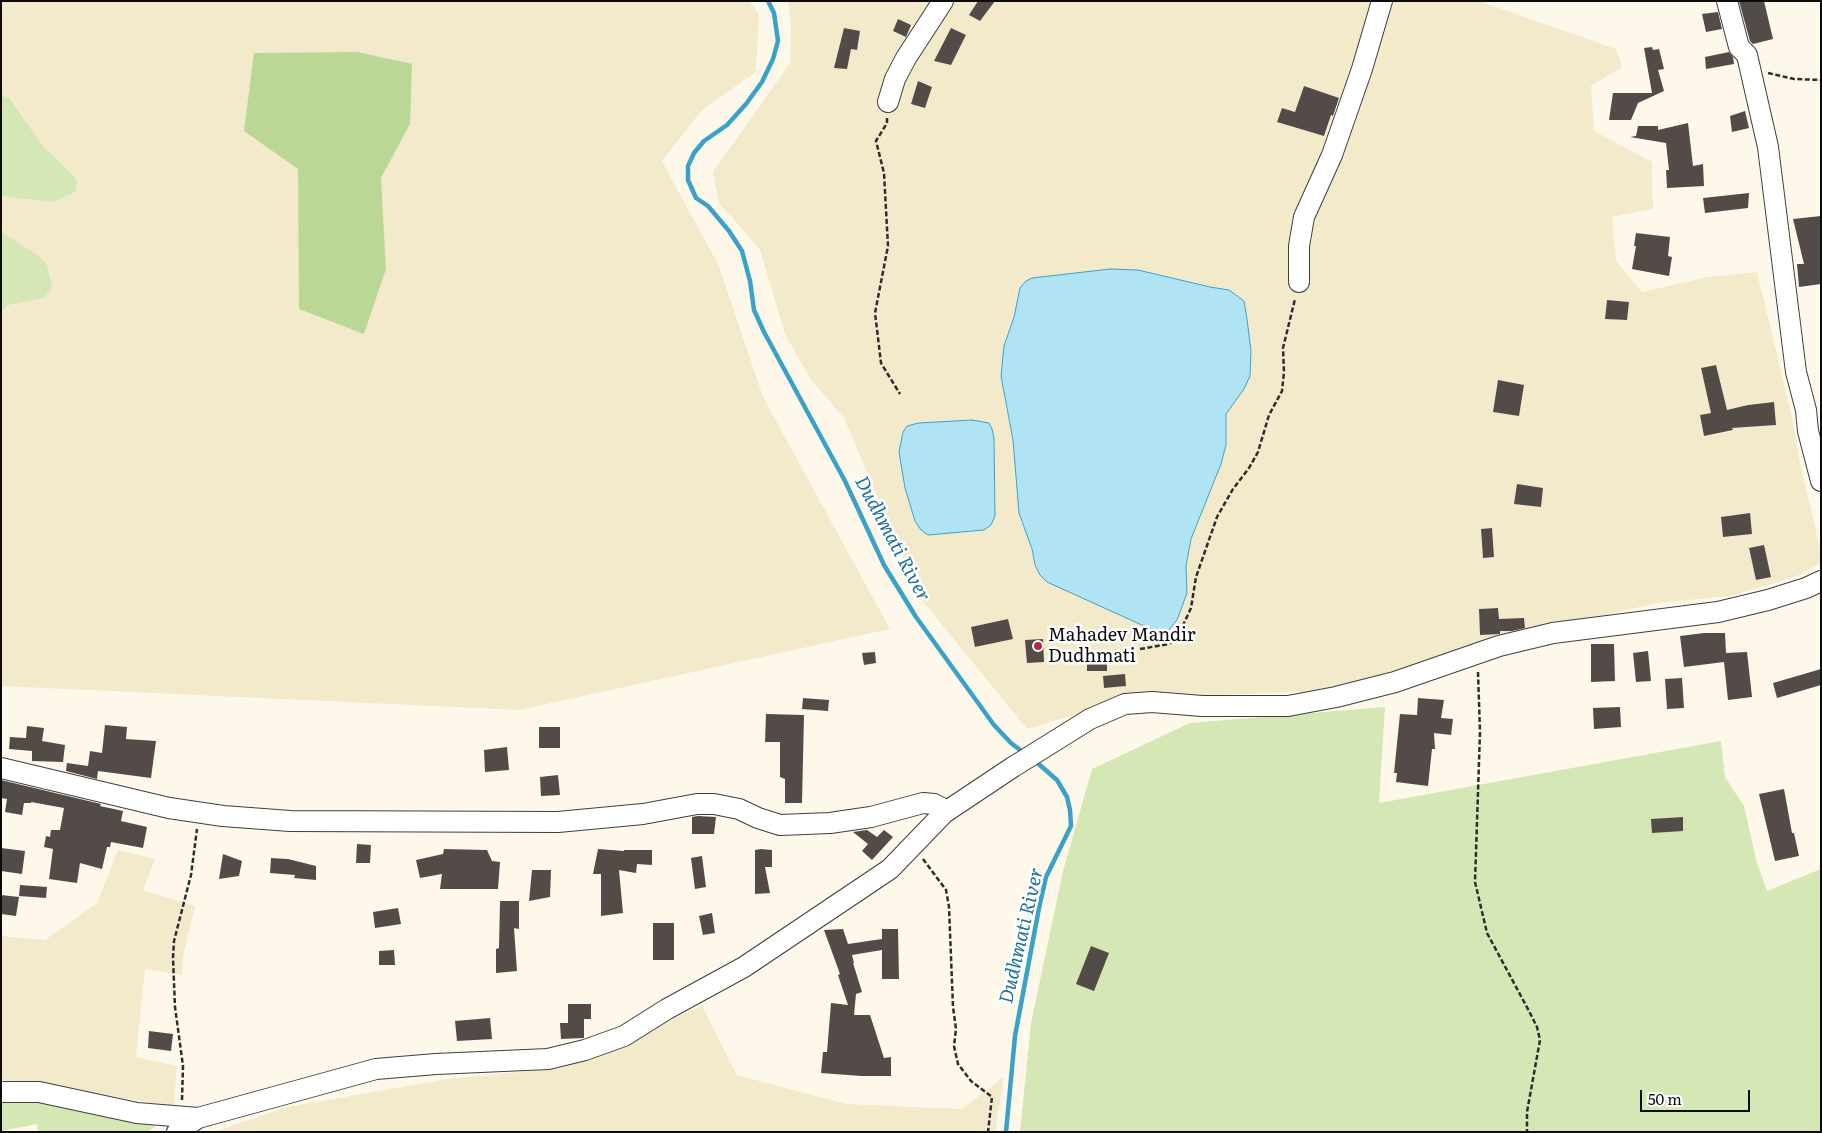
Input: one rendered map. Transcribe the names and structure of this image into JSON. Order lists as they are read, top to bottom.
{
  "water": ["Dudhmati River"],
  "places": ["Mahadev Mandir Dudhmati"],
  "scale_bar": "50 m"
}
